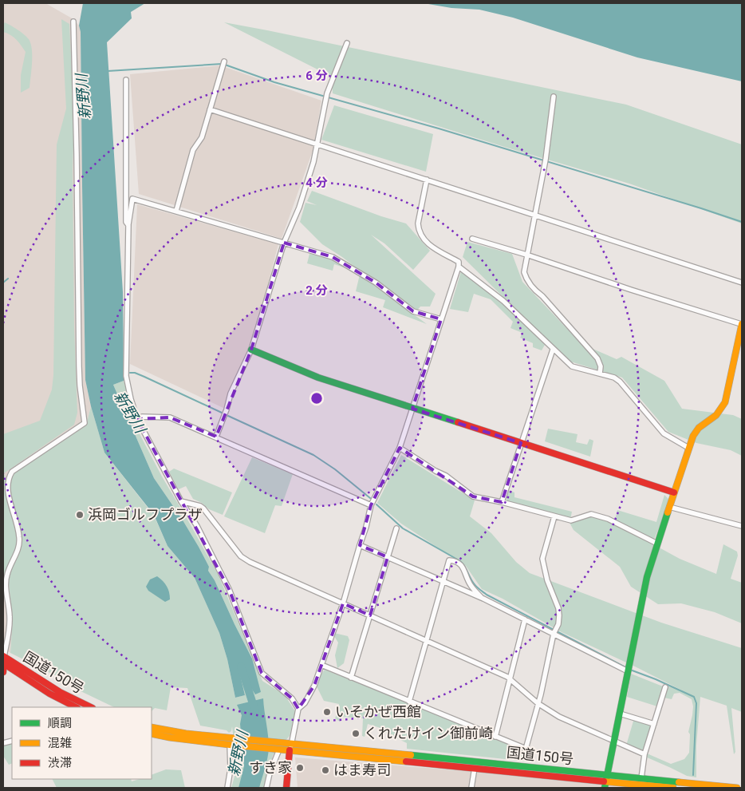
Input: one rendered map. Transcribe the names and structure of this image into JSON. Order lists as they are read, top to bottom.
{
  "streets": {
    "main road": ["国道150号"]
  },
  "water": ["新野川"],
  "places": [
    "浜岡ゴルフプラザ",
    "いそかぜ西館",
    "くれたけイン御前崎",
    "すき家",
    "はま寿司"
  ],
  "legend": ["順調", "混雑", "渋滞"],
  "rings": ["6 分", "4 分", "2 分"]
}
